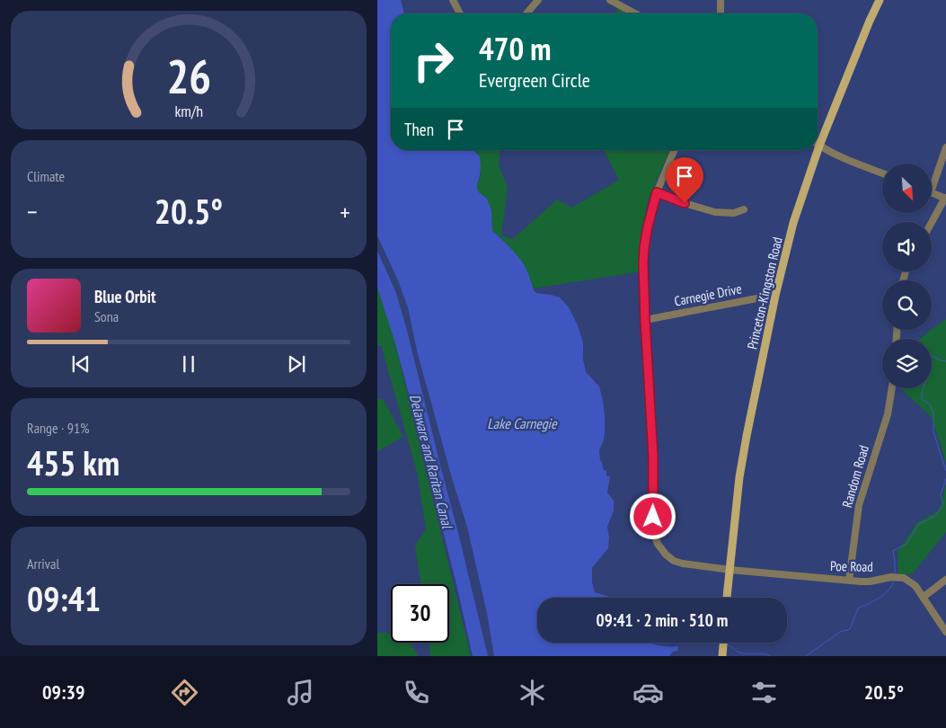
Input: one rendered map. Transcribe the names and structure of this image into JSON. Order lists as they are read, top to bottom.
{
  "streets": {
    "main road": ["Princeton-Kingston Road"],
    "street": ["Carnegie Drive", "Random Road", "Poe Road"]
  },
  "crossings": [
    ["Princeton-Kingston Road", "Carnegie Drive"],
    ["Princeton-Kingston Road", "Poe Road"],
    ["Carnegie Drive", "Poe Road"],
    ["Random Road", "Poe Road"]
  ],
  "water": ["Lake Carnegie", "Delaware and Raritan Canal"],
  "north": "bottom right",
  "page": {
    "turn": ["470 m", "Evergreen Circle"],
    "then": "Then",
    "tile": [
      "Climate",
      ["Range · 91%", "455 km"],
      ["Arrival", "09:41"]
    ],
    "heat": ["−", "20.5°", "+"],
    "song": ["Blue Orbit", "Sona"],
    "limit": "30",
    "trip": "09:41 · 2 min · 510 m",
    "tabs": ["09:39", "20.5°"],
    "gauge": ["26", "km/h"]
  }
}
